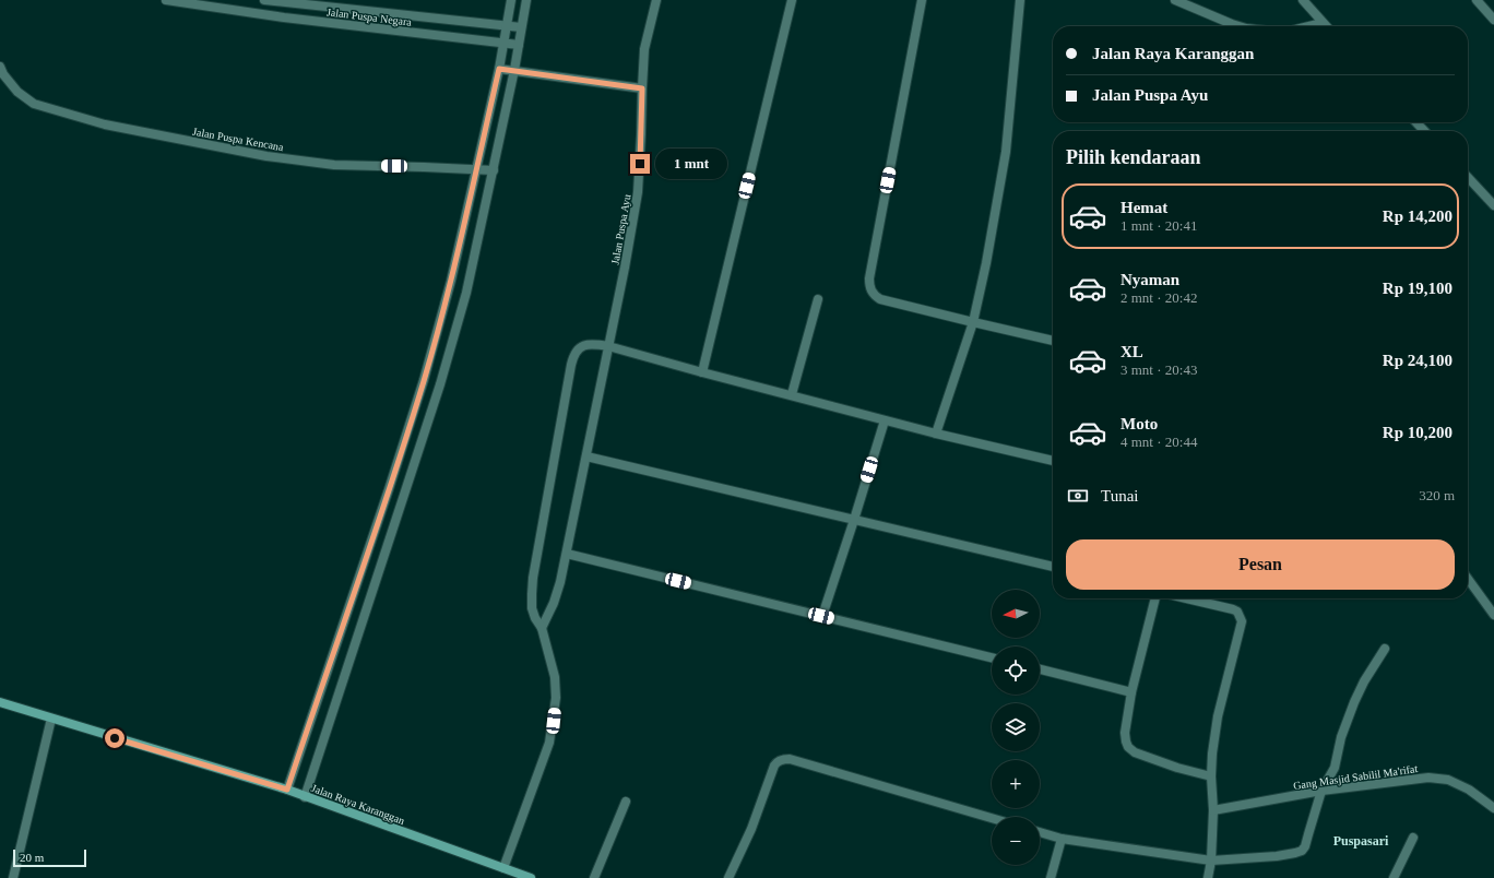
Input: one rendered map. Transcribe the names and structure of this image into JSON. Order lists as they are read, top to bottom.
{
  "streets": {
    "street": [
      "Jalan Puspa Negara",
      "Jalan Puspa Kencana",
      "Jalan Puspa Ayu",
      "Gang Masjid Sabilil Ma'rifat",
      "Jalan Raya Karanggan"
    ]
  },
  "districts": ["Puspasari"],
  "scale_bar": "20 m",
  "north": "left",
  "page": {
    "banner": ["Jalan Raya Karanggan", "Jalan Puspa Ayu"],
    "heading": "Pilih kendaraan",
    "bubble": "1 mnt",
    "list": [
      {
        "name": "Hemat",
        "note": "1 mnt · 20:41",
        "value": "Rp 14,200"
      },
      {
        "name": "Nyaman",
        "note": "2 mnt · 20:42",
        "value": "Rp 19,100"
      },
      {
        "name": "XL",
        "note": "3 mnt · 20:43",
        "value": "Rp 24,100"
      },
      {
        "name": "Moto",
        "note": "4 mnt · 20:44",
        "value": "Rp 10,200"
      }
    ],
    "pay": ["Tunai", "320 m"],
    "buttons": "Pesan",
    "map_buttons": ["+", "−"],
    "scale": "20 m"
  }
}
